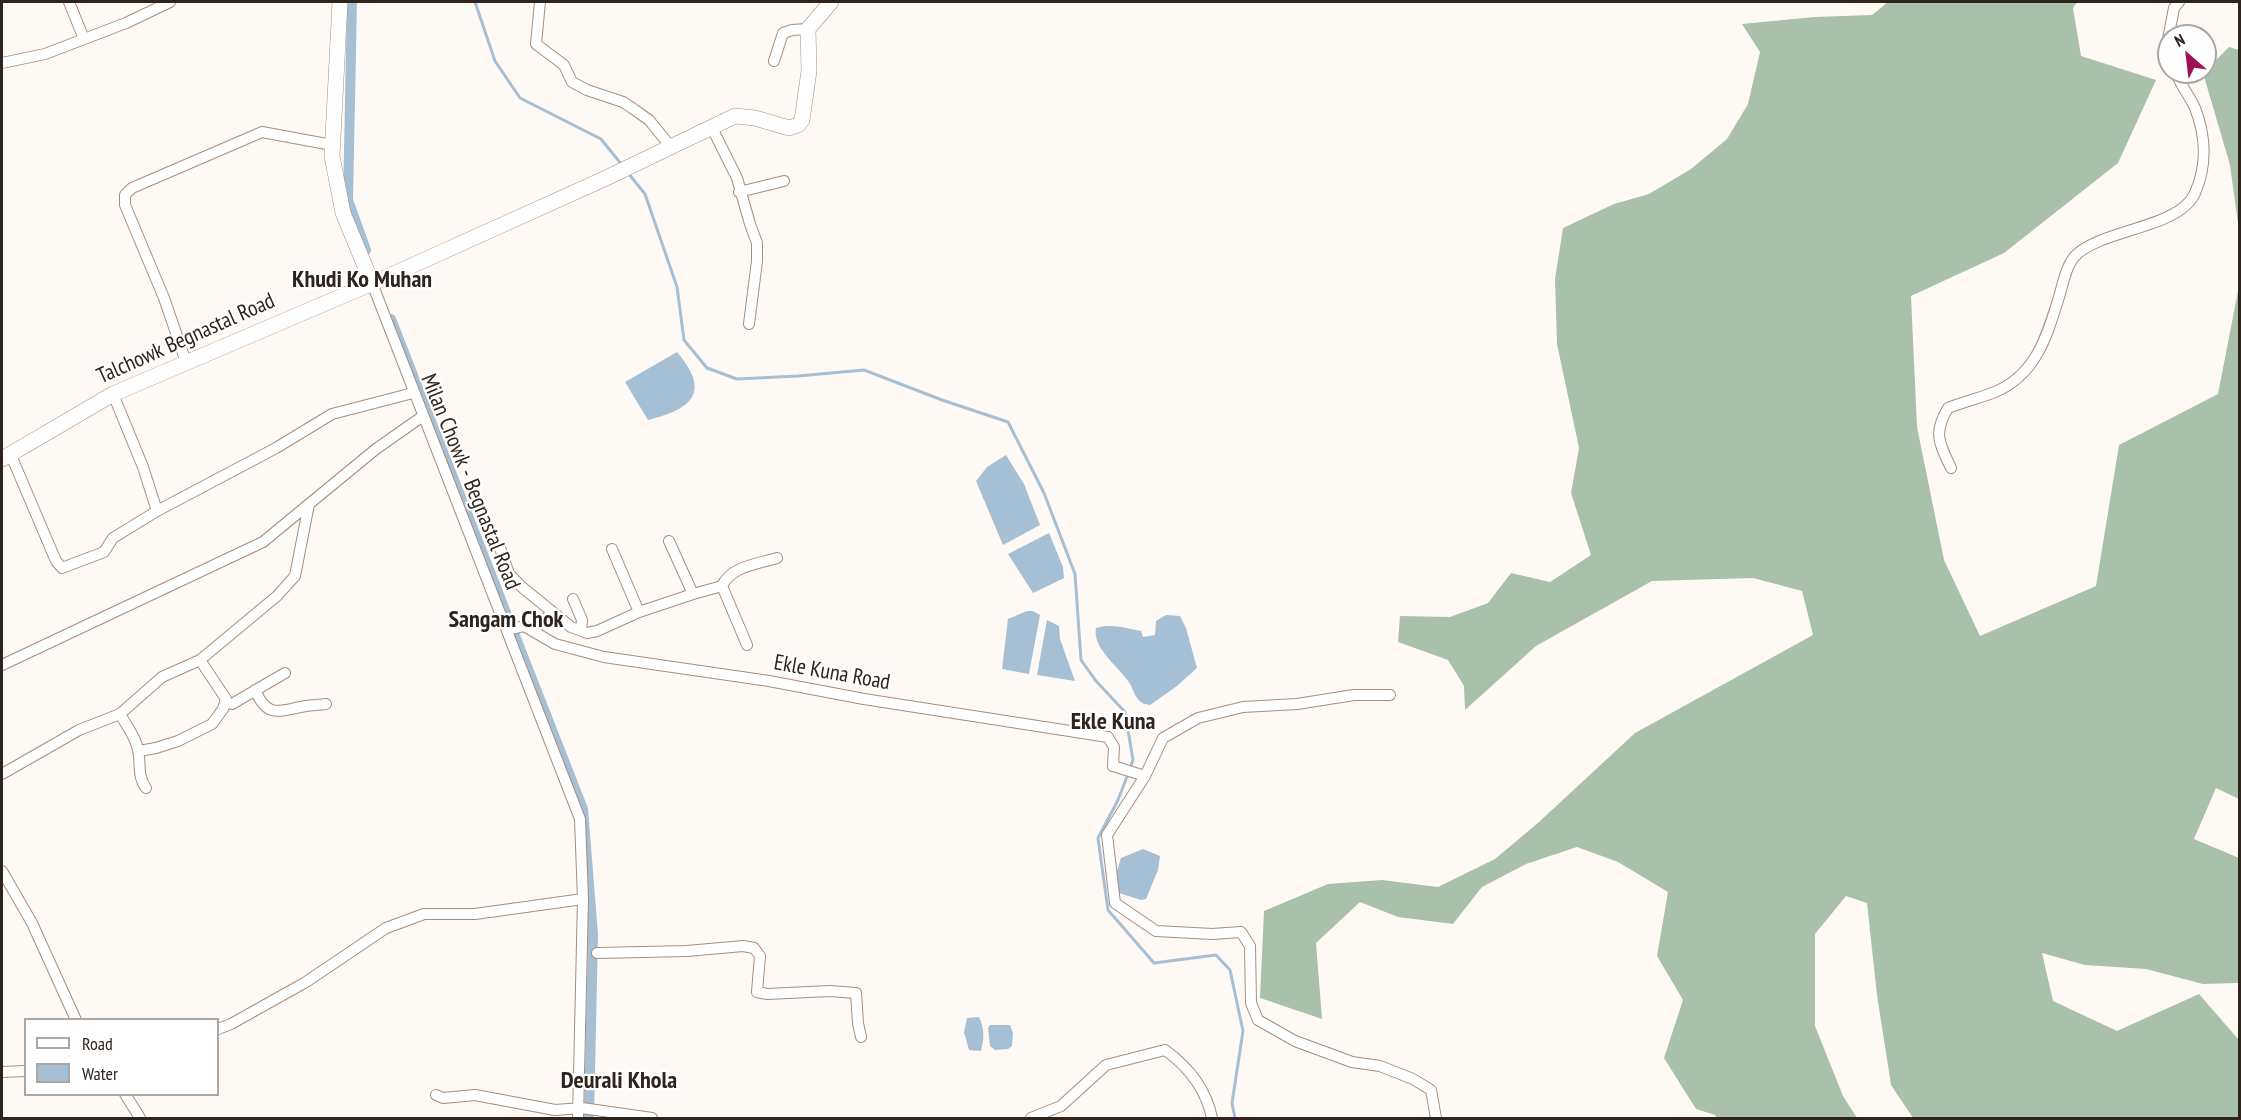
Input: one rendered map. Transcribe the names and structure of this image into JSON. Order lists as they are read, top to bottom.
{
  "streets": {
    "main road": ["Talchowk Begnastal Road"],
    "street": ["Milan Chowk - Begnastal Road", "Ekle Kuna Road"]
  },
  "crossings": [
    ["Talchowk Begnastal Road", "Milan Chowk - Begnastal Road"]
  ],
  "districts": [
    "Khudi Ko Muhan",
    "Sangam Chok",
    "Ekle Kuna",
    "Deurali Khola"
  ],
  "legend": ["Road", "Water"],
  "north": "top left"
}
